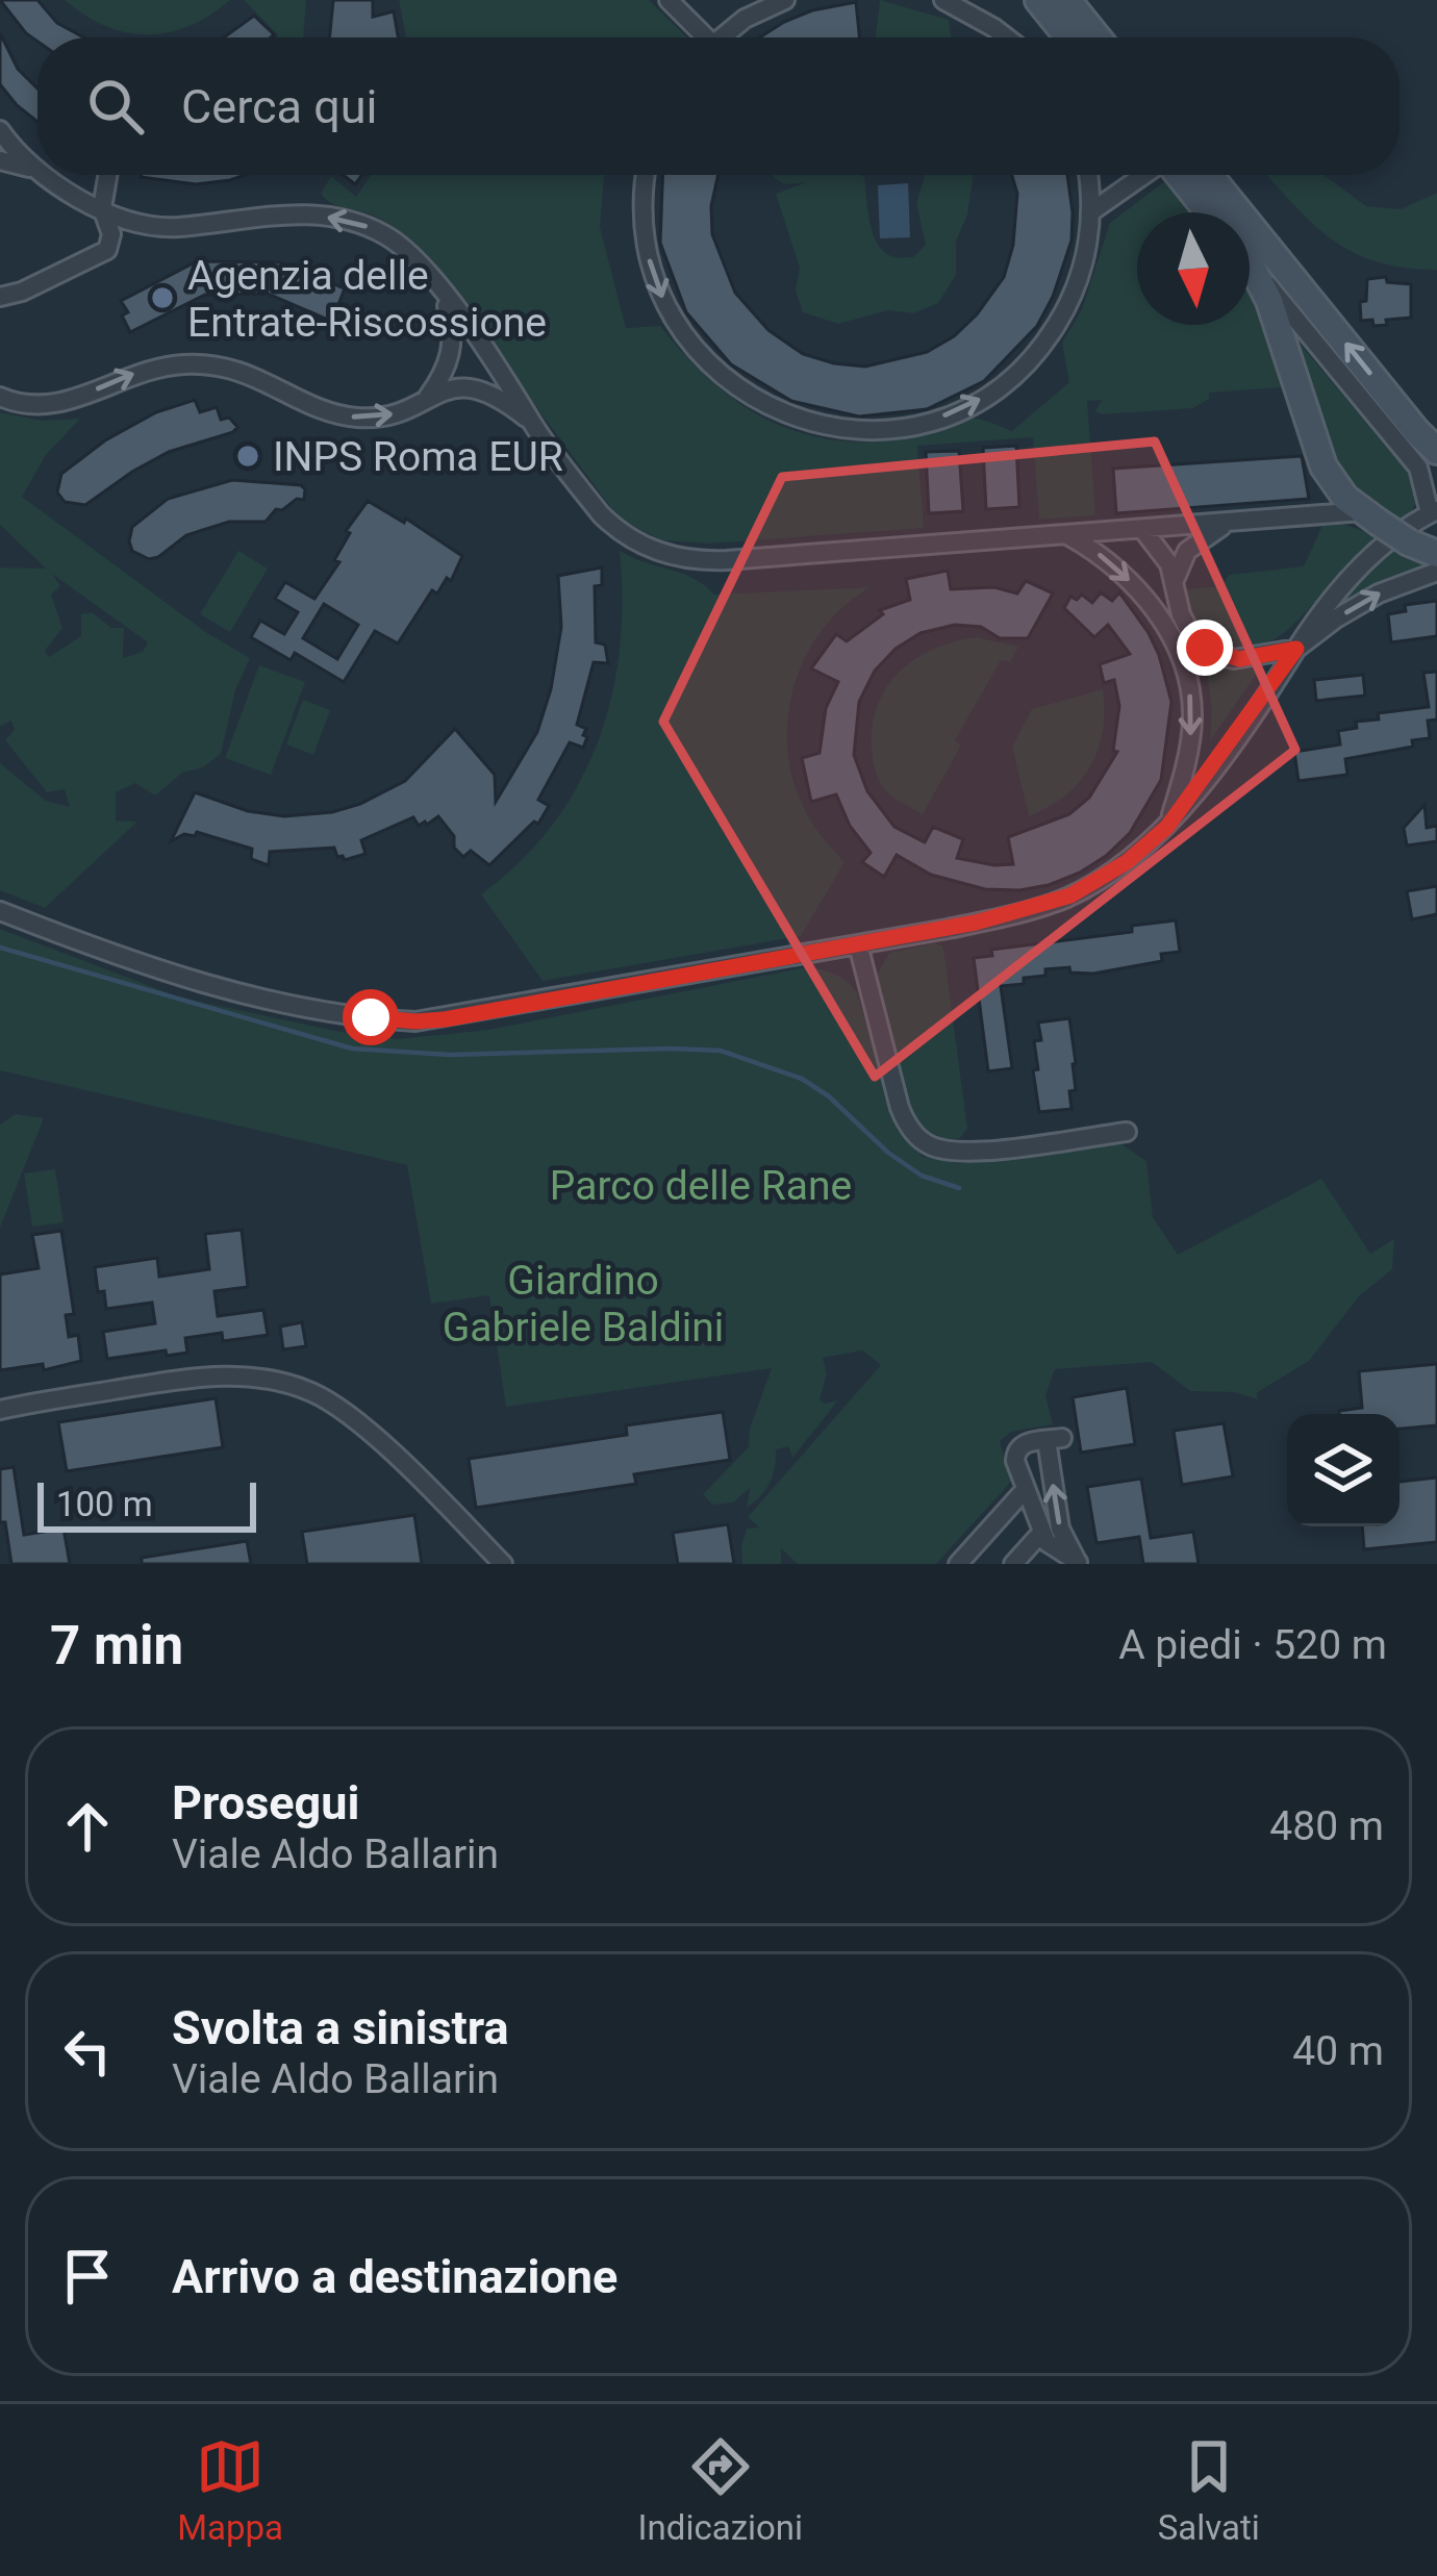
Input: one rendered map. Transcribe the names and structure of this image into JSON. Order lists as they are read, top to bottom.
{
  "parks": ["Parco delle Rane", "Giardino Gabriele Baldini"],
  "places": ["Agenzia delle Entrate-Riscossione", "INPS Roma EUR"],
  "scale_bar": "100 m",
  "north": "bottom",
  "page": {
    "search": "Cerca qui",
    "scale": "100 m",
    "heading": ["7 min", "A piedi · 520 m"],
    "list": [
      ["Prosegui", "Viale Aldo Ballarin", "480 m"],
      ["Svolta a sinistra", "Viale Aldo Ballarin", "40 m"],
      "Arrivo a destinazione"
    ],
    "nav": ["Mappa", "Indicazioni", "Salvati"]
  }
}
